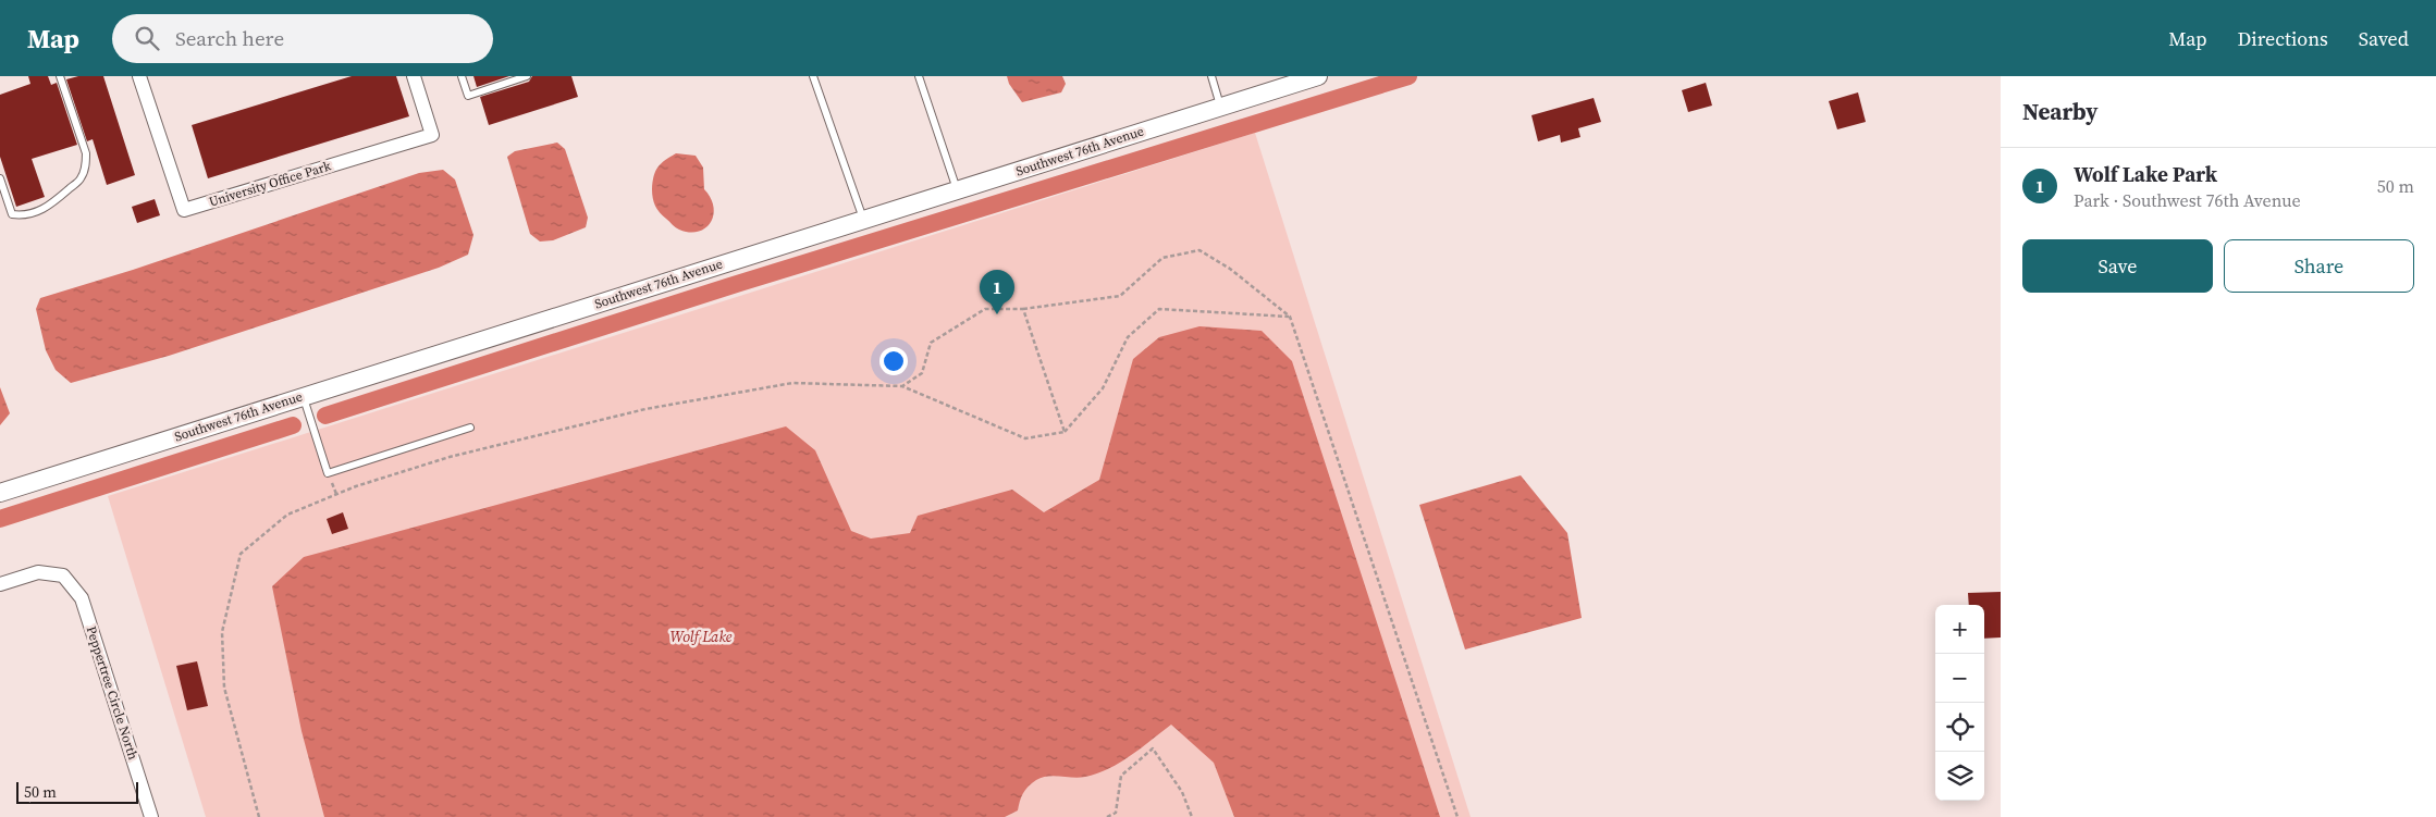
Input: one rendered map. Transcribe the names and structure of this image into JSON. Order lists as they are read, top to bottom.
{
  "streets": {
    "street": ["Southwest 76th Avenue", "University Office Park", "Peppertree Circle North"]
  },
  "water": ["Wolf Lake"],
  "scale_bar": "50 m",
  "page": {
    "header": "Map",
    "search": "Search here",
    "nav": ["Map", "Directions", "Saved"],
    "heading": "Nearby",
    "list": [
      {
        "mark": "1",
        "name": "Wolf Lake Park",
        "note": "Park · Southwest 76th Avenue",
        "value": "50 m"
      }
    ],
    "buttons": ["Save", "Share"],
    "pins": "1",
    "map_buttons": ["+", "−"],
    "scale": "50 m"
  }
}
